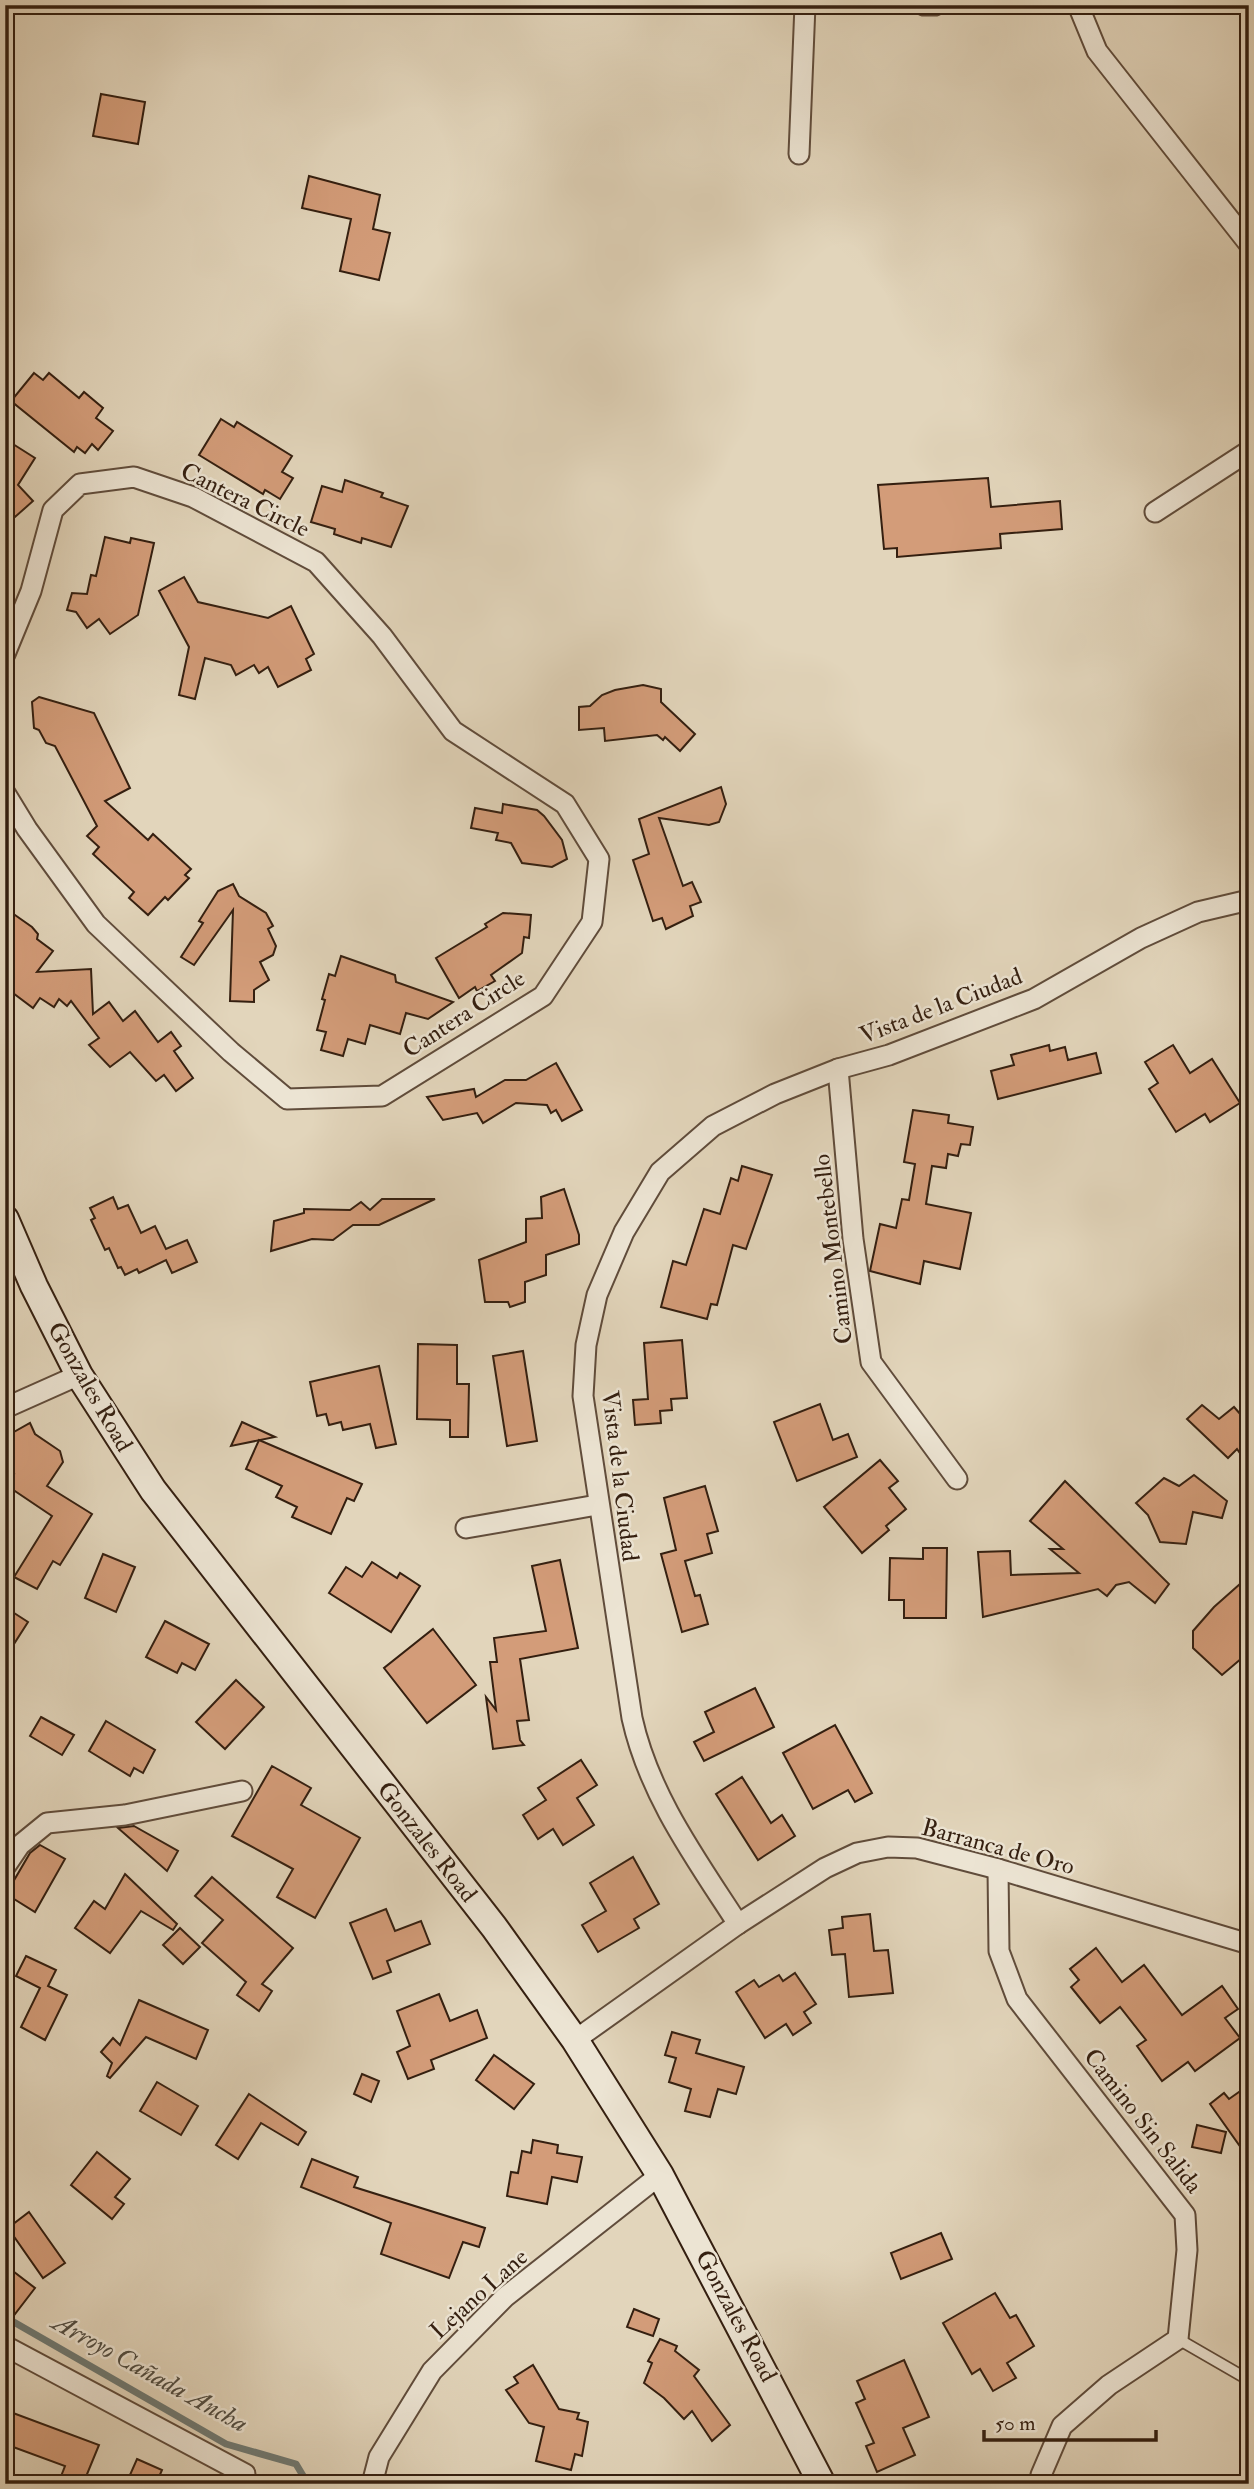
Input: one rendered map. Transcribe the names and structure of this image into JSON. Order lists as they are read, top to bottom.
{
  "streets": {
    "street": [
      "Cantera Circle",
      "Vista de la Ciudad",
      "Camino Montebello",
      "Gonzales Road",
      "Barranca de Oro",
      "Camino Sin Salida",
      "Lejano Lane"
    ]
  },
  "crossings": [
    ["Vista de la Ciudad", "Camino Montebello"],
    ["Vista de la Ciudad", "Barranca de Oro"],
    ["Gonzales Road", "Barranca de Oro"],
    ["Gonzales Road", "Lejano Lane"],
    ["Barranca de Oro", "Camino Sin Salida"]
  ],
  "water": ["Arroyo Cañada Ancha"],
  "scale_bar": "50 m"
}
